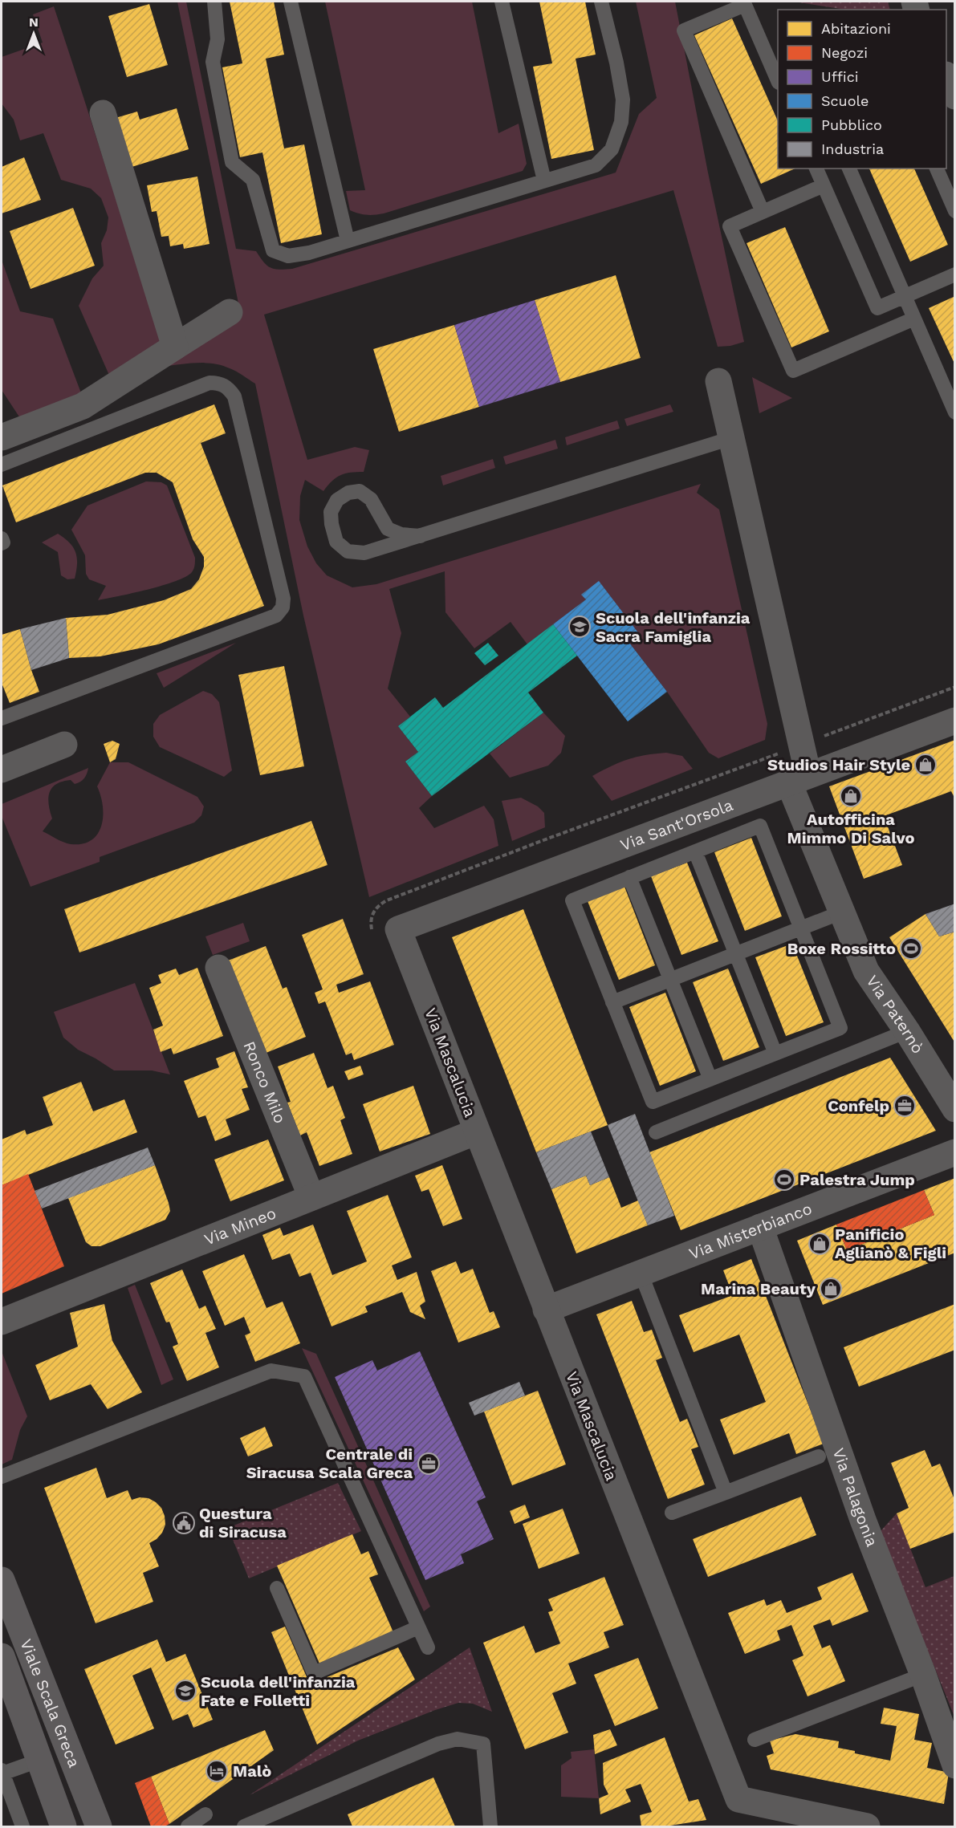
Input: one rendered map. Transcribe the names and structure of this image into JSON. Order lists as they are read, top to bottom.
{
  "streets": {
    "main road": ["Viale Scala Greca"],
    "street": [
      "Via Sant'Orsola",
      "Via Paternò",
      "Via Mascalucia",
      "Ronco Milo",
      "Via Mineo",
      "Via Misterbianco",
      "Via Palagonia"
    ]
  },
  "crossings": [
    ["Via Sant'Orsola", "Via Paternò"],
    ["Via Sant'Orsola", "Via Mascalucia"],
    ["Via Mascalucia", "Via Mineo"],
    ["Via Mascalucia", "Via Misterbianco"],
    ["Ronco Milo", "Via Mineo"],
    ["Via Misterbianco", "Via Palagonia"]
  ],
  "places": {
    "school or university": ["Scuola dell'infanzia Sacra Famiglia", "Scuola dell'infanzia Fate e Folletti"],
    "shop": [
      "Studios Hair Style",
      "Autofficina Mimmo Di Salvo",
      "Panificio Aglianò & Figli",
      "Marina Beauty"
    ],
    "sports": ["Boxe Rossitto", "Palestra Jump"],
    "office": ["Confelp", "Centrale di Siracusa Scala Greca"],
    "public building": ["Questura di Siracusa"],
    "hotel": ["Malò"]
  },
  "legend": [
    "Abitazioni",
    "Negozi",
    "Uffici",
    "Scuole",
    "Pubblico",
    "Industria"
  ],
  "north": "top"
}
